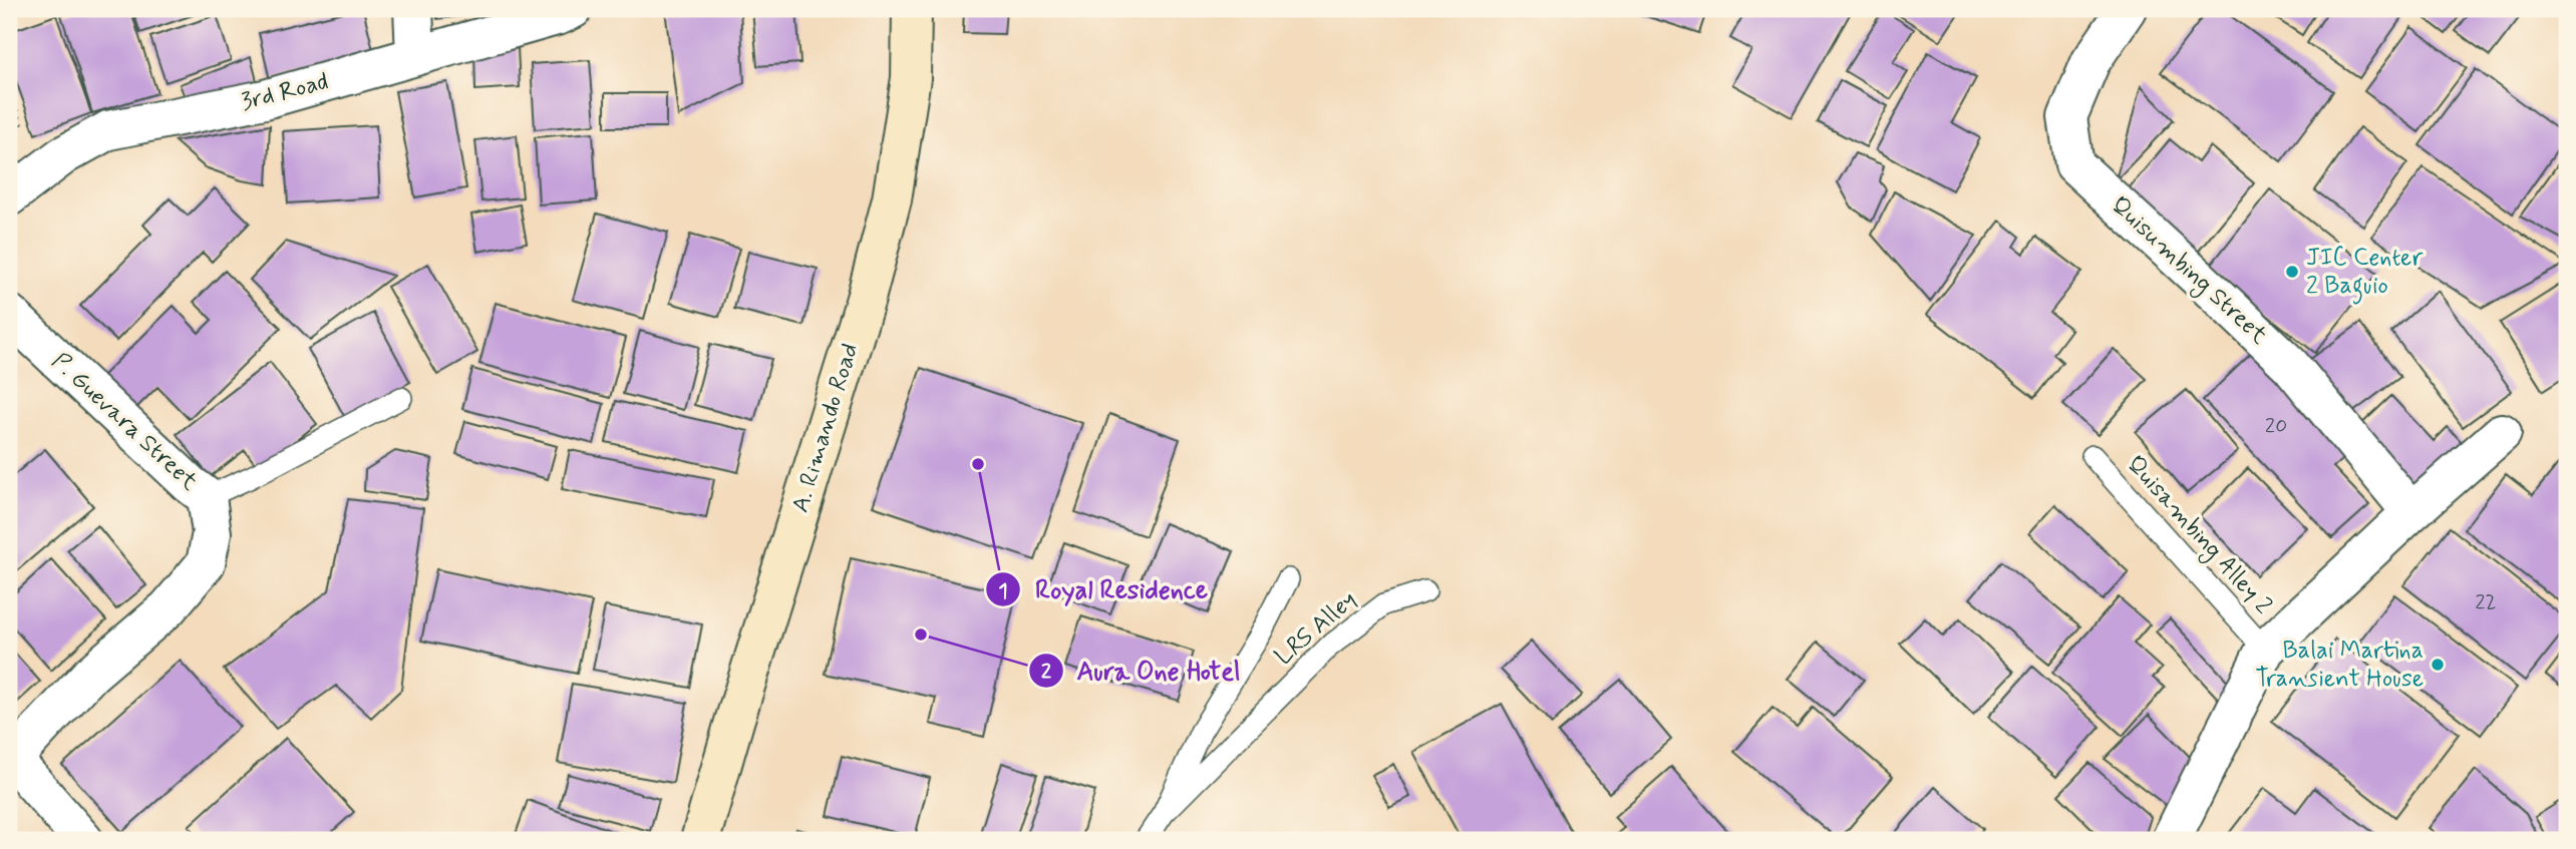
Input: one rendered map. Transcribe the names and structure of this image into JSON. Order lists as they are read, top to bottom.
{
  "streets": {
    "main road": ["A. Rimando Road"],
    "street": ["3rd Road", "Quisumbing Street", "P. Guevara Street"],
    "lane": ["Quisambing Alley 2", "LRS Alley"]
  },
  "places": [
    "JIC Center 2 Baguio",
    "Royal Residence",
    "Aura One Hotel",
    "Balai Martina Transient House"
  ],
  "house_numbers": ["20", "22"]
}
